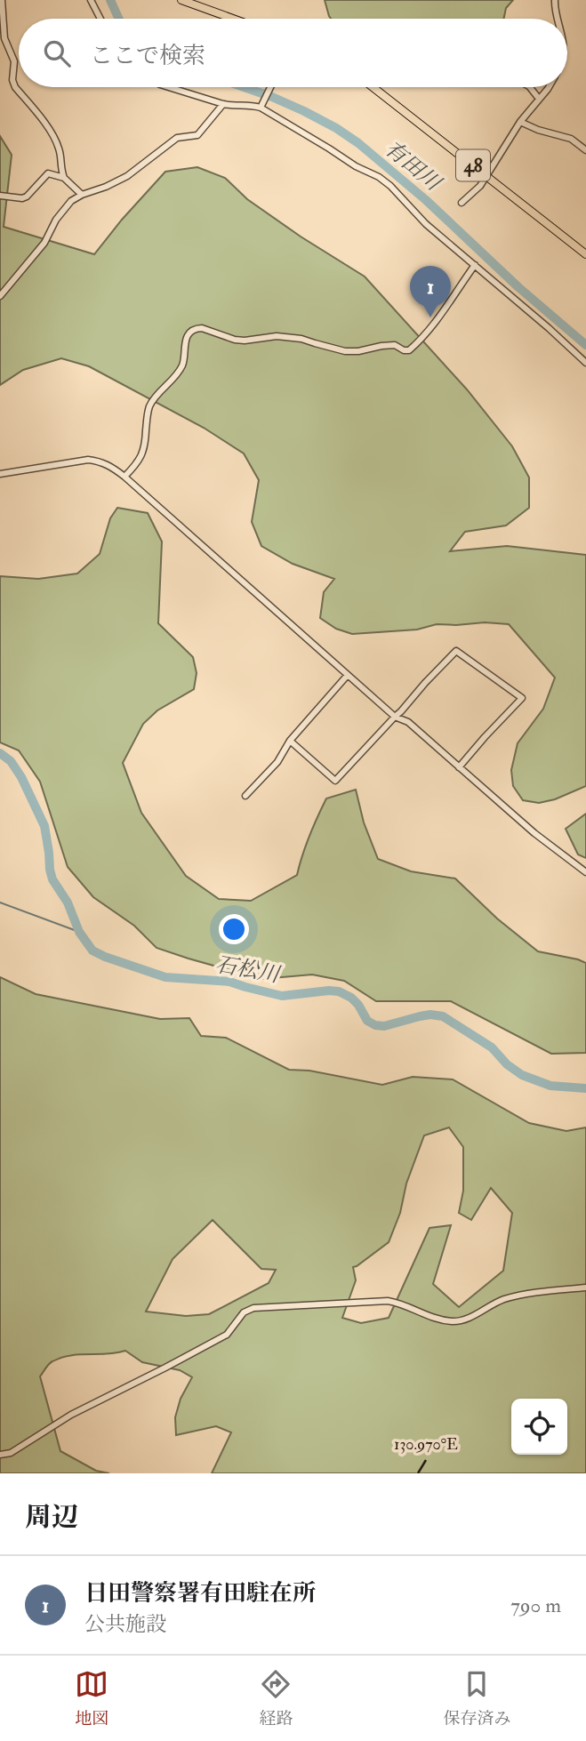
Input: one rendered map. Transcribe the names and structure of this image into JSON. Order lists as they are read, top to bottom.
{
  "streets": {
    "main road": ["48"]
  },
  "water": ["有田川", "石松川"],
  "page": {
    "search": "ここで検索",
    "pins": "1",
    "heading": "周辺",
    "list": [
      {
        "mark": "1",
        "name": "日田警察署有田駐在所",
        "note": "公共施設",
        "value": "790 m"
      }
    ],
    "nav": ["地図", "経路", "保存済み"]
  },
  "coordinates": ["130.970°E"]
}
